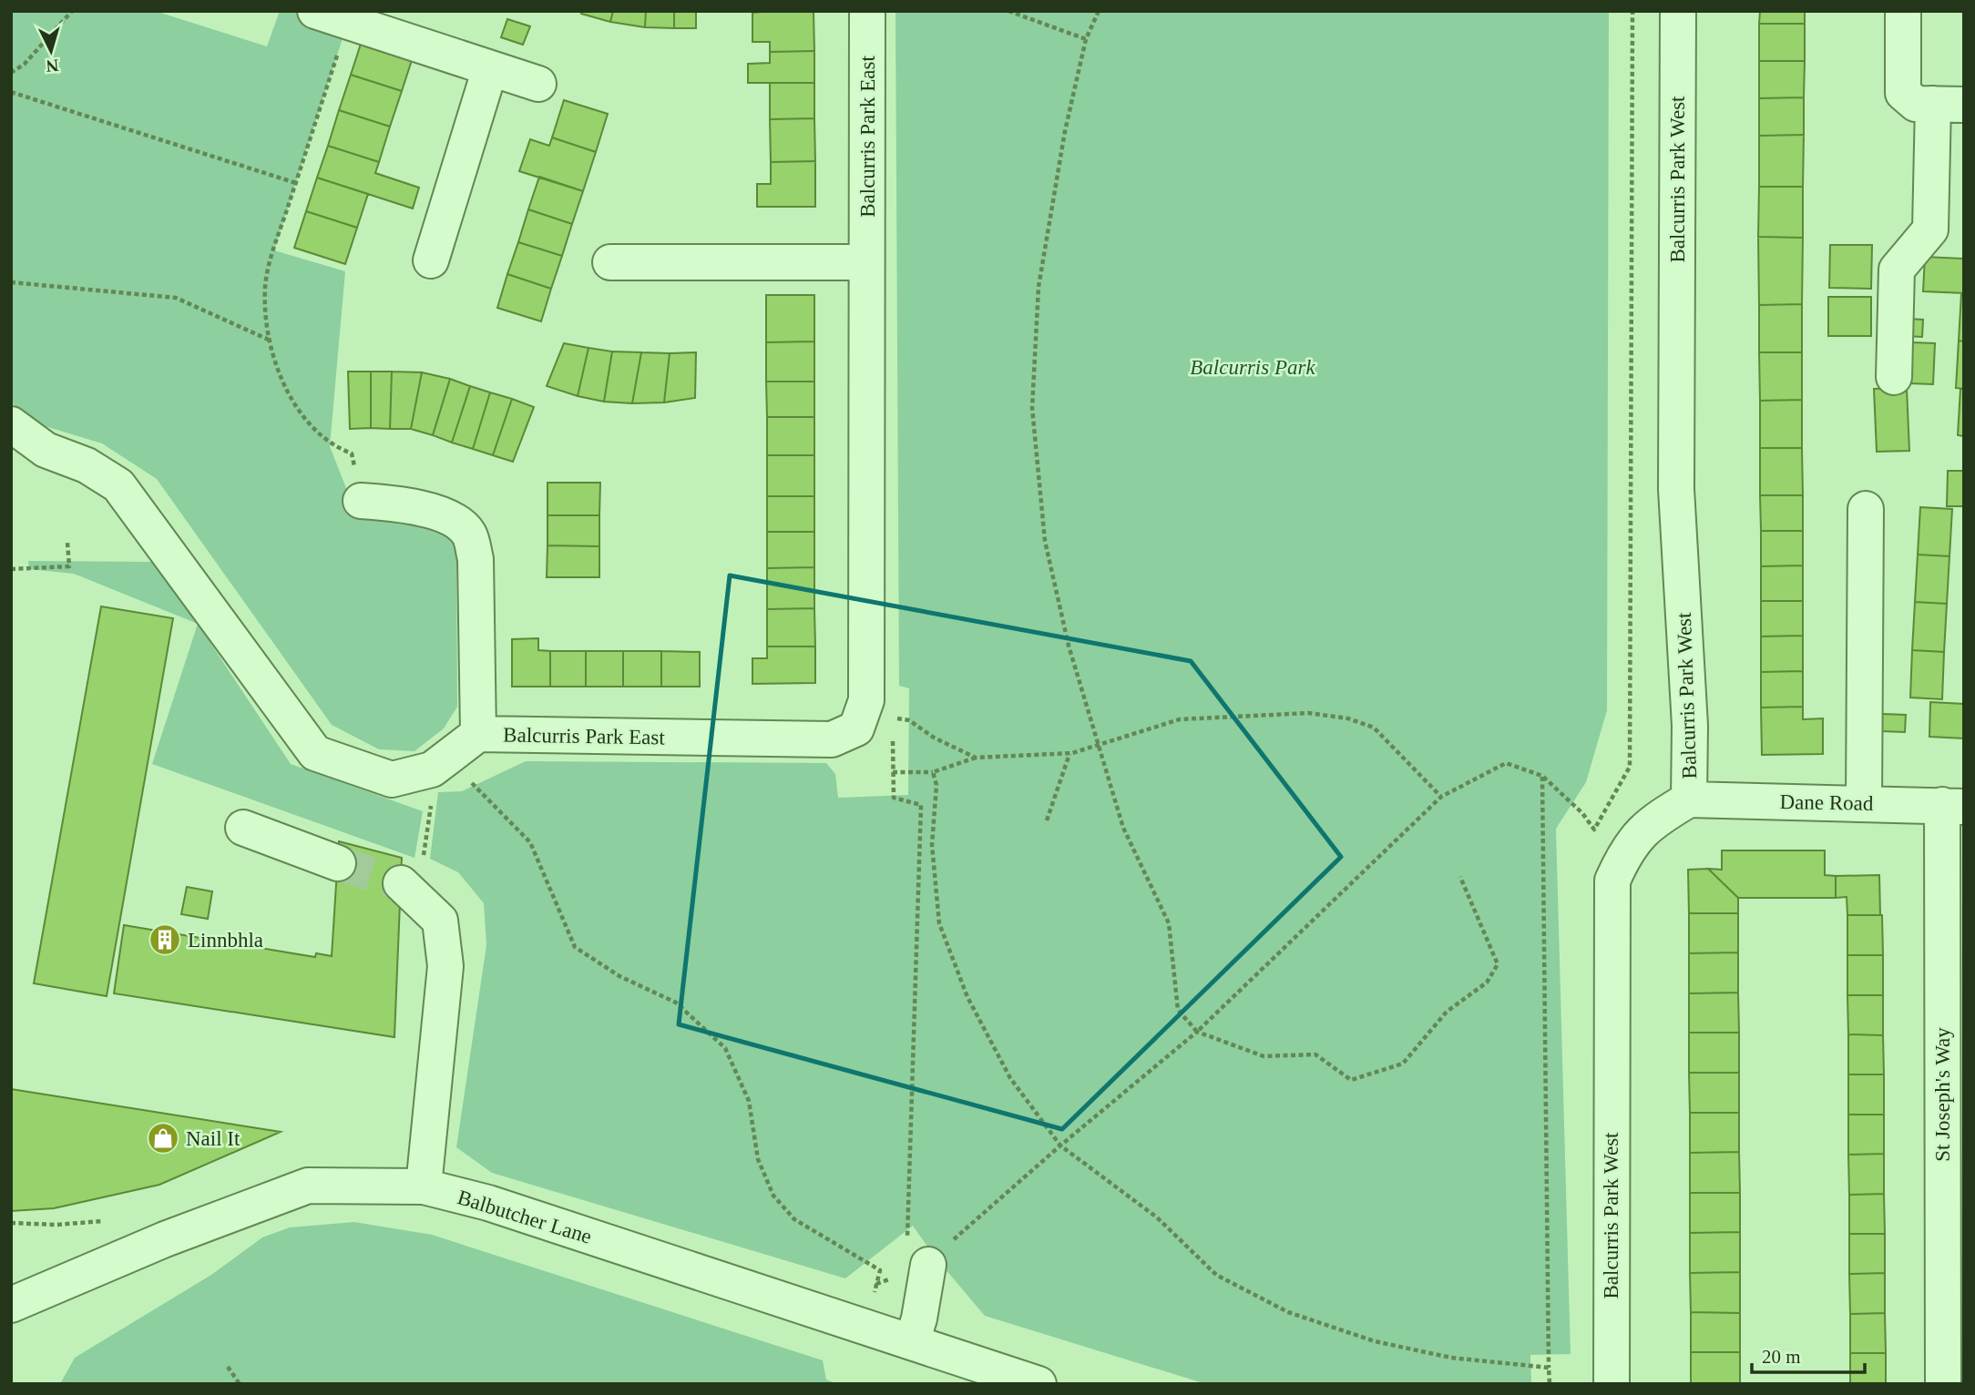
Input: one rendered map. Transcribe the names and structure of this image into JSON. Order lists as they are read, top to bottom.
{
  "streets": {
    "street": [
      "Balcurris Park East",
      "Balcurris Park West",
      "Dane Road",
      "St Joseph's Way",
      "Balbutcher Lane"
    ]
  },
  "crossings": [
    ["Balcurris Park West", "Dane Road"],
    ["Dane Road", "St Joseph's Way"]
  ],
  "parks": ["Balcurris Park"],
  "places": {
    "building": ["Linnbhla"],
    "shop": ["Nail It"]
  },
  "scale_bar": "20 m",
  "north": "bottom"
}
